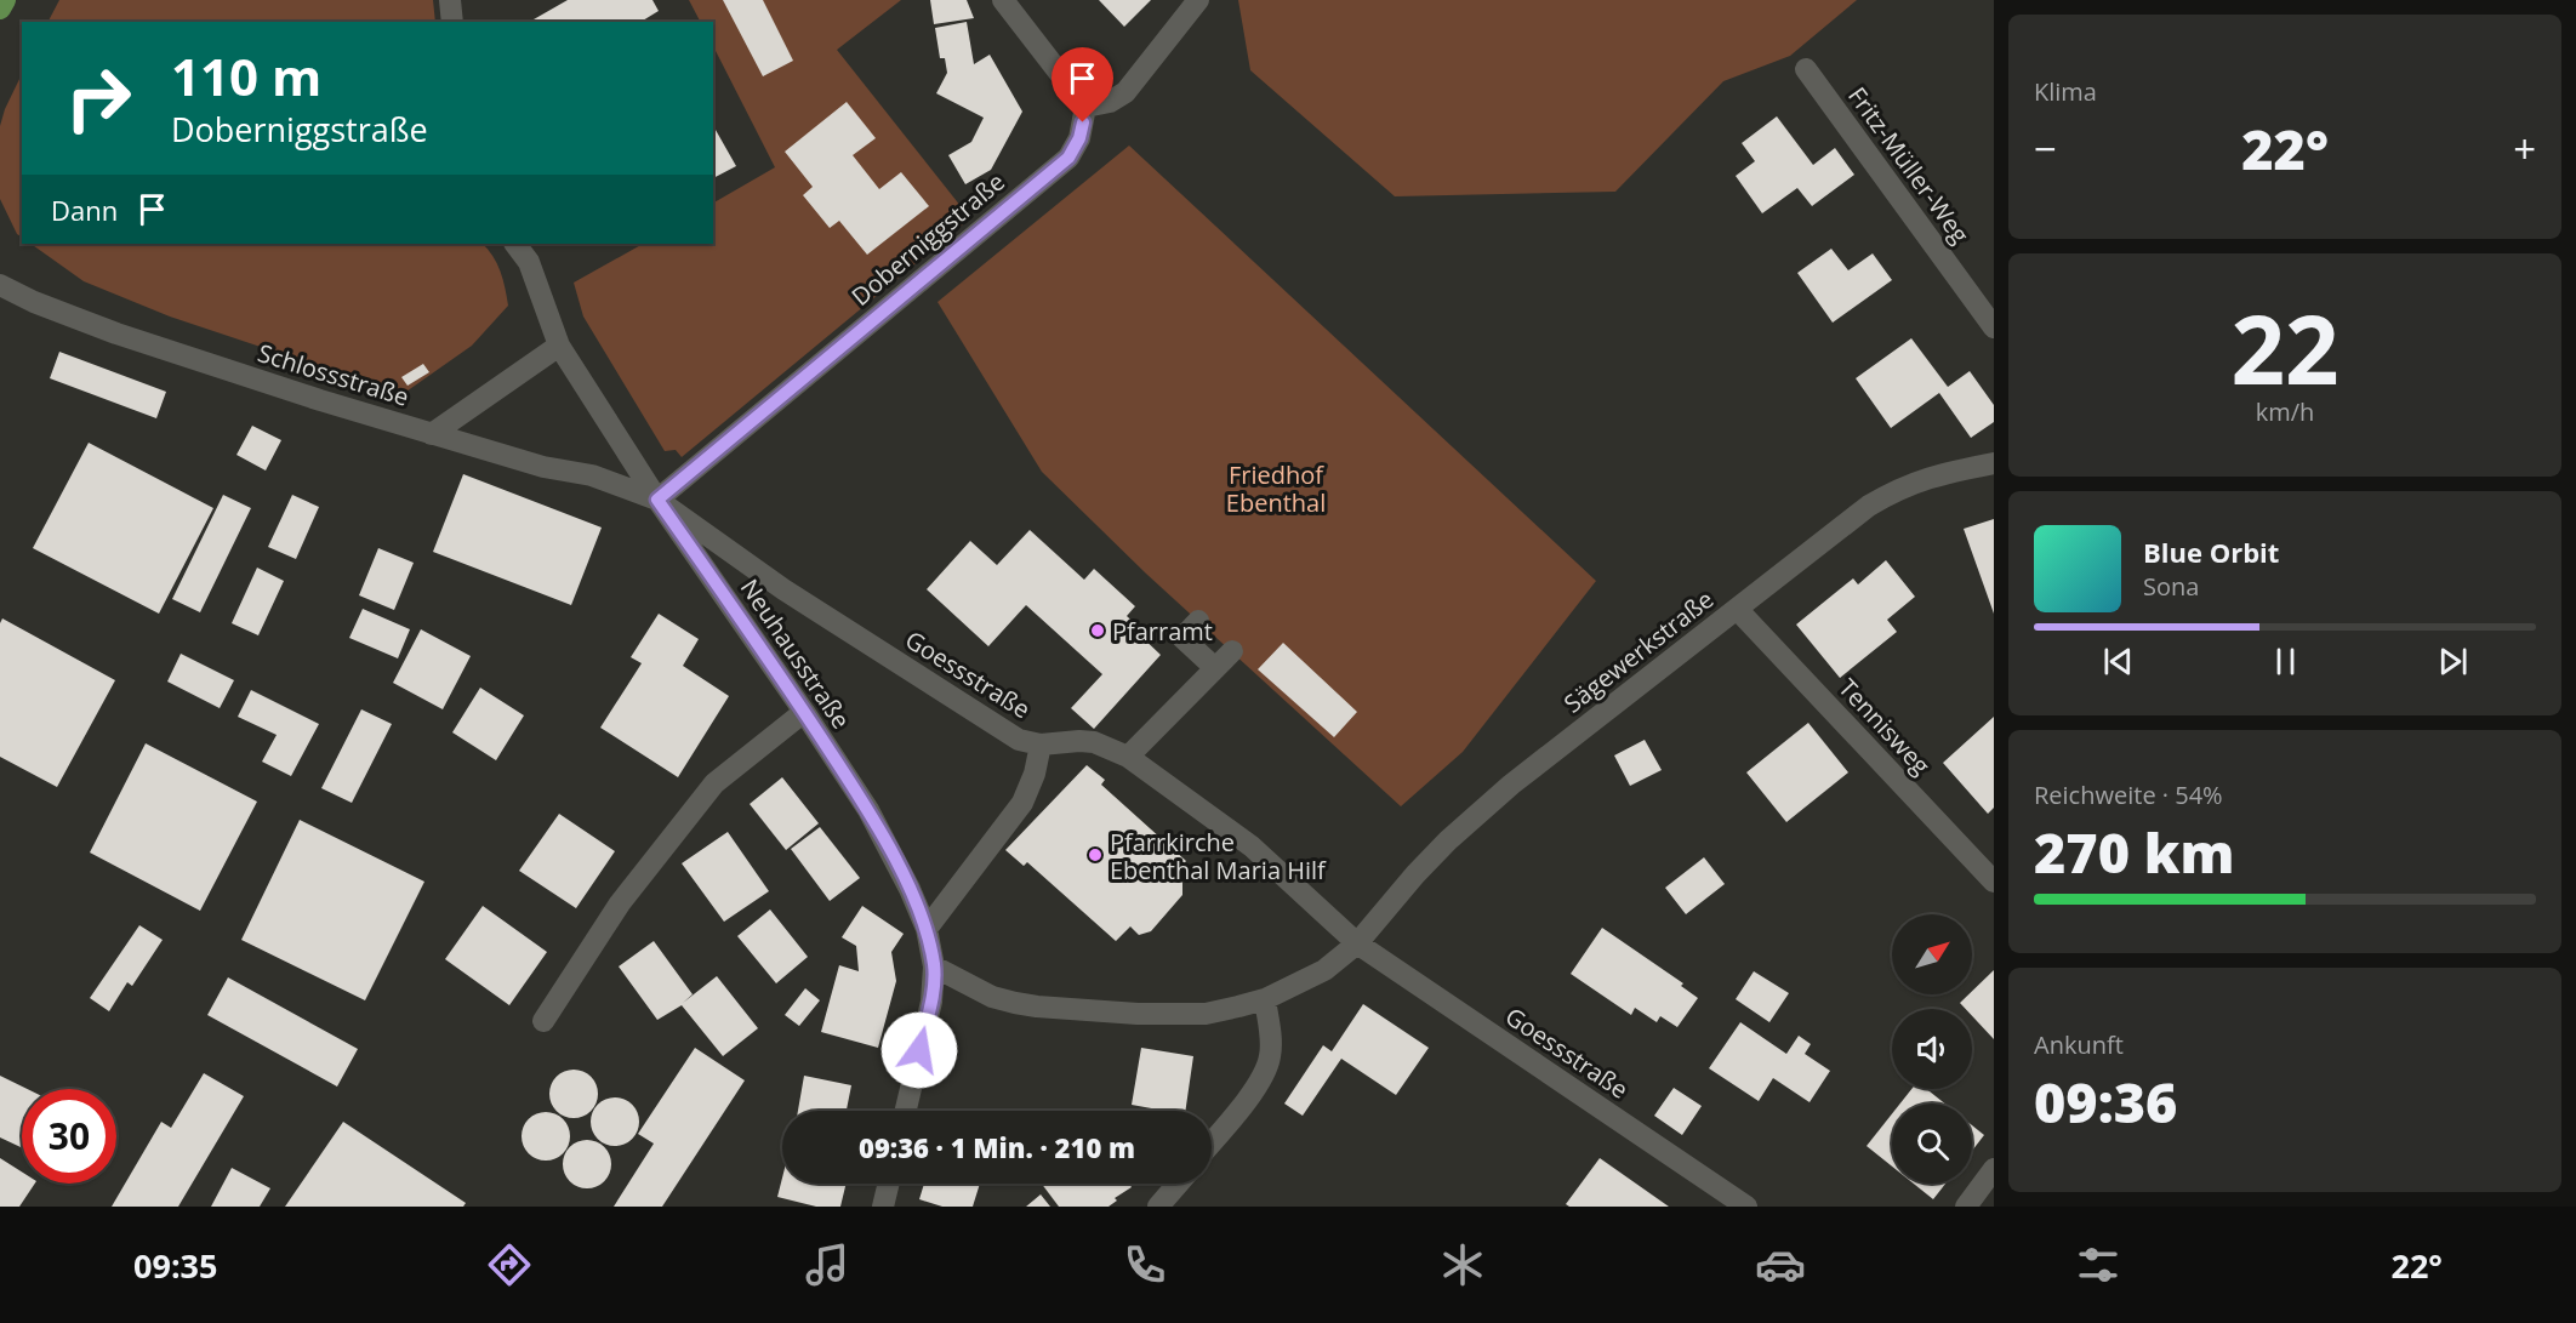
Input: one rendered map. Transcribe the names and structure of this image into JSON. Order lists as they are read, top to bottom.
{
  "streets": {
    "street": [
      "Fritz-Müller-Weg",
      "Doberniggstraße",
      "Schlossstraße",
      "Sägewerkstraße",
      "Neuhausstraße",
      "Goessstraße",
      "Tennisweg"
    ]
  },
  "crossings": [
    ["Doberniggstraße", "Schlossstraße"],
    ["Doberniggstraße", "Neuhausstraße"],
    ["Doberniggstraße", "Goessstraße"],
    ["Schlossstraße", "Neuhausstraße"],
    ["Schlossstraße", "Goessstraße"],
    ["Sägewerkstraße", "Goessstraße"],
    ["Sägewerkstraße", "Tennisweg"],
    ["Neuhausstraße", "Goessstraße"]
  ],
  "parks": ["Friedhof Ebenthal"],
  "places": ["Pfarramt", "Pfarrkirche Ebenthal Maria Hilf"],
  "north": "top right",
  "page": {
    "tile": [
      "Klima",
      ["22", "km/h"],
      ["Reichweite · 54%", "270 km"],
      ["Ankunft", "09:36"]
    ],
    "turn": ["110 m", "Doberniggstraße"],
    "heat": ["−", "22°", "+"],
    "then": "Dann",
    "song": ["Blue Orbit", "Sona"],
    "limit": "30",
    "trip": "09:36 · 1 Min. · 210 m",
    "tabs": ["09:35", "22°"]
  }
}
